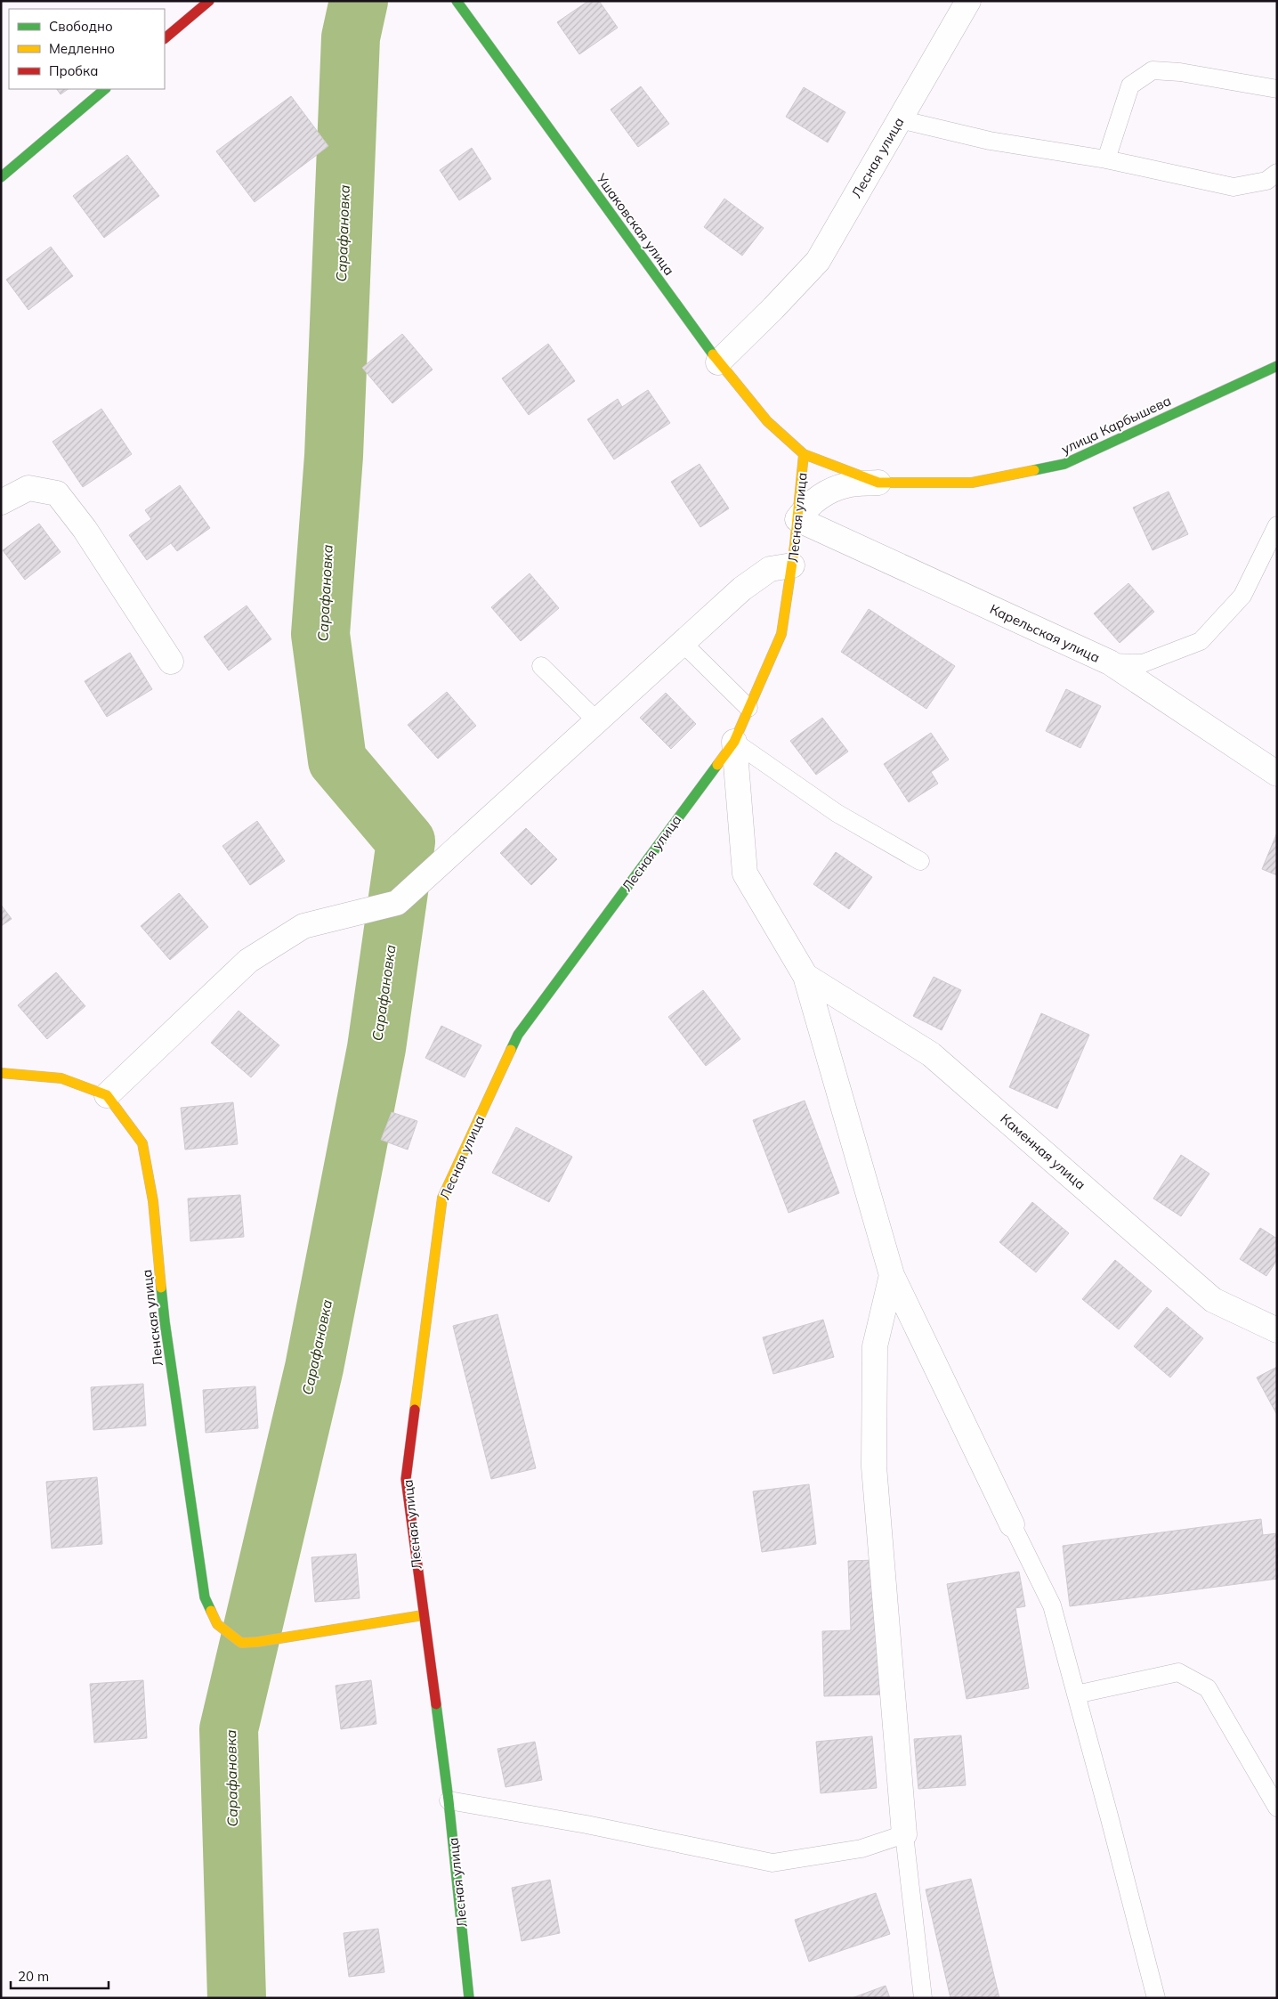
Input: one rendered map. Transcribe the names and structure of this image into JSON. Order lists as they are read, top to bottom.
{
  "streets": {
    "street": [
      "Лесная улица",
      "Ушаковская улица",
      "улица Карбышева",
      "Карельская улица",
      "Каменная улица",
      "Ленская улица"
    ]
  },
  "crossings": [
    ["Лесная улица", "Ушаковская улица"],
    ["Лесная улица", "улица Карбышева"],
    ["Лесная улица", "Карельская улица"],
    ["Лесная улица", "Ленская улица"],
    ["Ушаковская улица", "улица Карбышева"]
  ],
  "water": ["Сарафановка"],
  "legend": ["Свободно", "Медленно", "Пробка"],
  "scale_bar": "20 m"
}
